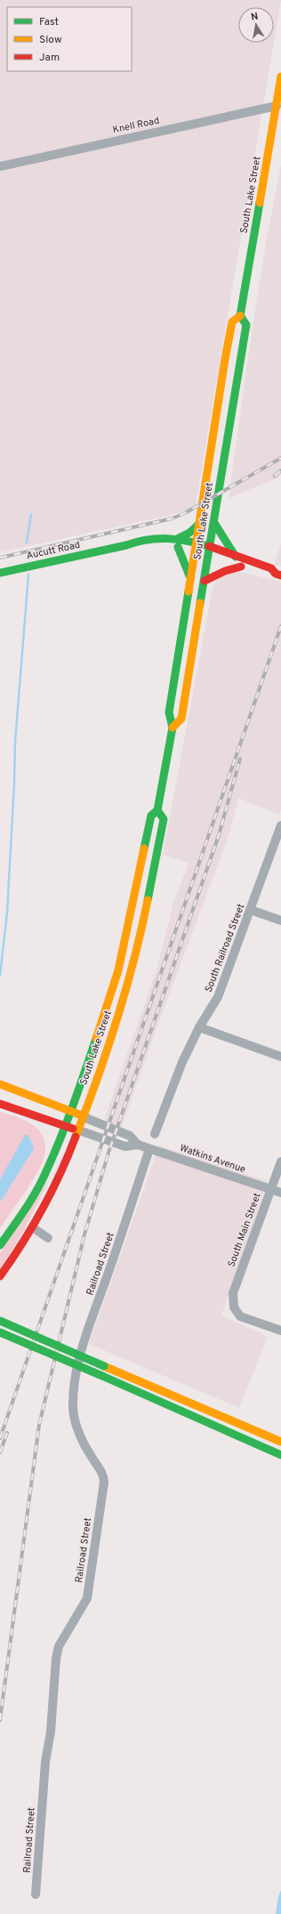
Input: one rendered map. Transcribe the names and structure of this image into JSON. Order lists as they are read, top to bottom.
{
  "streets": {
    "main road": ["South Lake Street", "Aucutt Road"],
    "street": [
      "Knell Road",
      "South Railroad Street",
      "Watkins Avenue",
      "South Main Street",
      "Railroad Street"
    ]
  },
  "crossings": [
    ["Knell Road", "South Lake Street"],
    ["South Lake Street", "Aucutt Road"],
    ["South Lake Street", "Watkins Avenue"],
    ["Watkins Avenue", "South Main Street"],
    ["Watkins Avenue", "Railroad Street"]
  ],
  "legend": ["Fast", "Slow", "Jam"],
  "north": "top"
}
